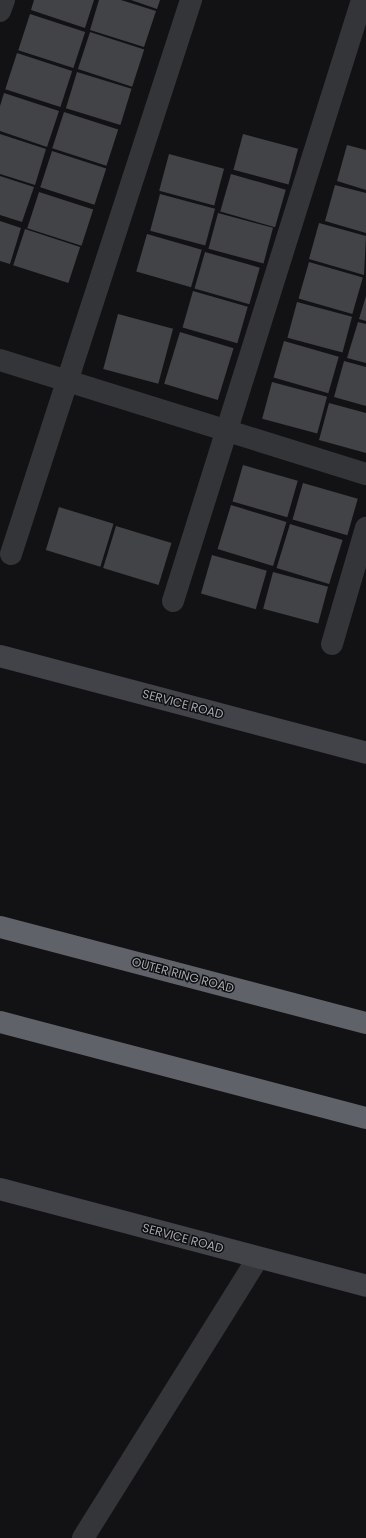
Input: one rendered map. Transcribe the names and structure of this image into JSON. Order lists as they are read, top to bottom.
{
  "streets": {
    "highway": ["OUTER RING ROAD"],
    "main road": ["SERVICE ROAD"]
  }
}
